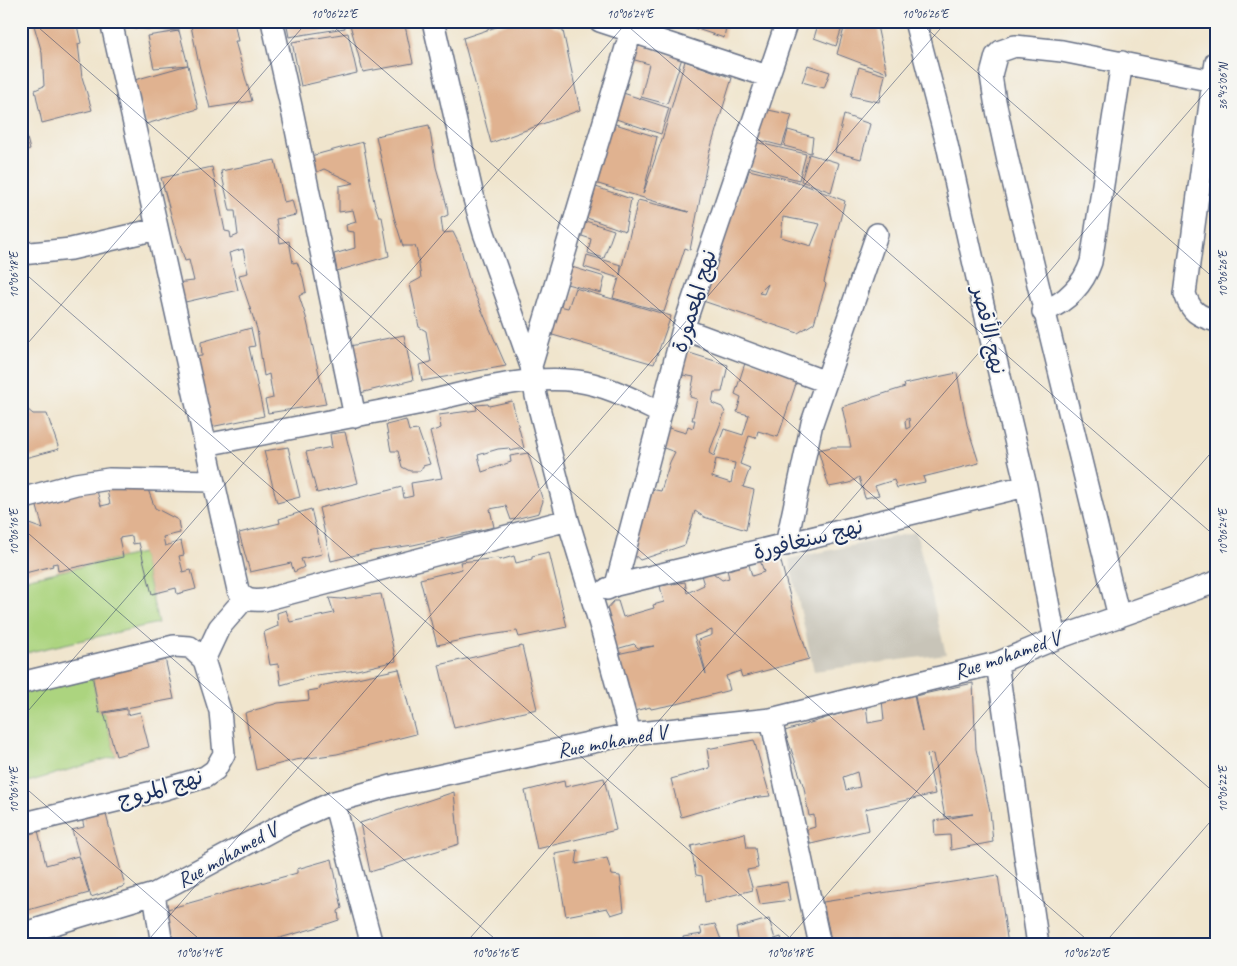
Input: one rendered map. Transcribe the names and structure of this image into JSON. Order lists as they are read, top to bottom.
{
  "streets": {
    "street": [
      "نهج المعمورة",
      "نهج الأقصر",
      "نهج سنغافورة",
      "Rue mohamed V",
      "نهج المروج"
    ]
  },
  "crossings": [
    ["نهج المعمورة", "نهج سنغافورة"],
    ["نهج الأقصر", "نهج سنغافورة"],
    ["نهج الأقصر", "Rue mohamed V"]
  ],
  "coordinates": [
    "10°06'22\"E",
    "10°06'24\"E",
    "10°06'26\"E",
    "36°45'06\"N",
    "10°06'18\"E",
    "10°06'16\"E",
    "10°06'14\"E",
    "10°06'20\"E"
  ]
}
